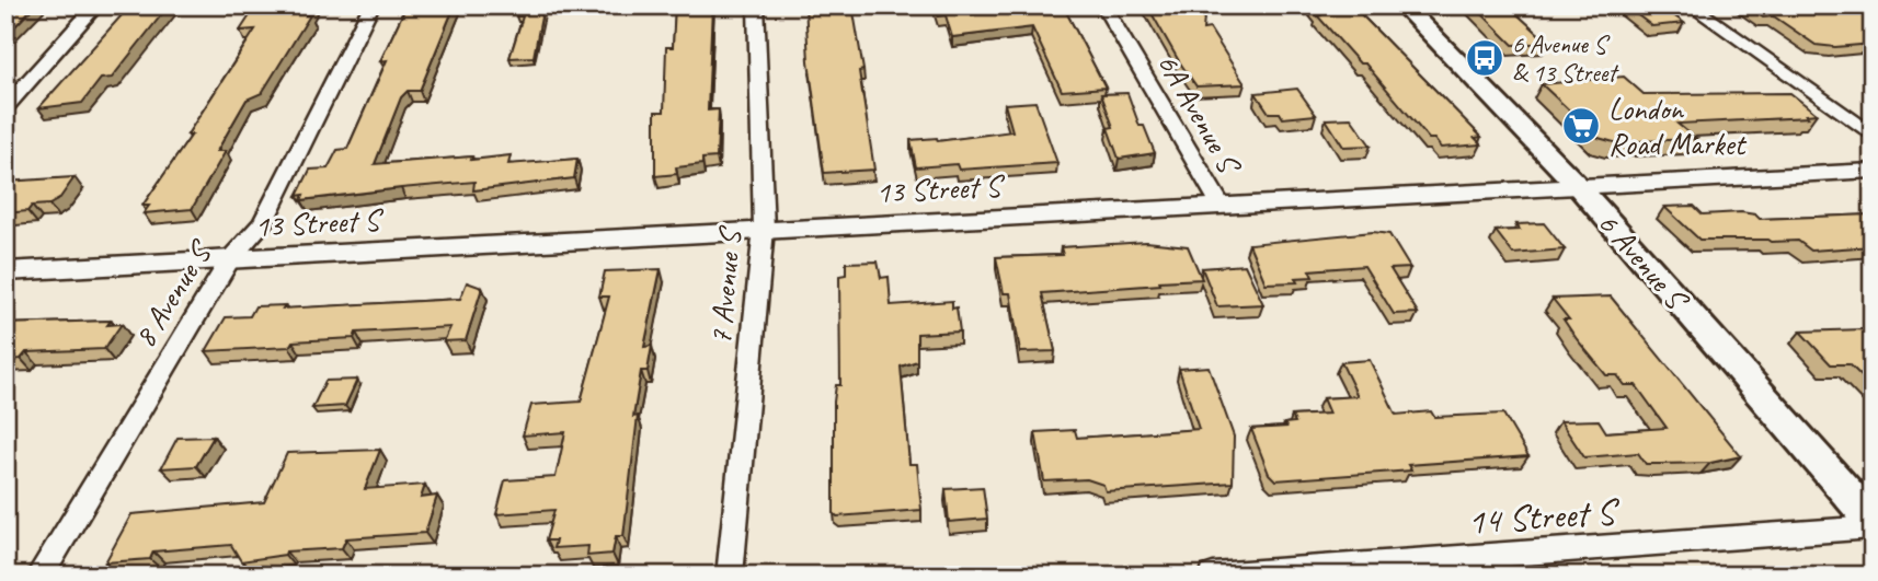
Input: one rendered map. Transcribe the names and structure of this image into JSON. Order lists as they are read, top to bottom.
{
  "streets": {
    "main road": ["6 Avenue S"],
    "street": [
      "6A Avenue S",
      "13 Street S",
      "7 Avenue S",
      "8 Avenue S",
      "14 Street S"
    ]
  },
  "crossings": [
    ["6A Avenue S", "13 Street S"],
    ["13 Street S", "6 Avenue S"],
    ["13 Street S", "7 Avenue S"],
    ["13 Street S", "8 Avenue S"],
    ["6 Avenue S", "14 Street S"]
  ],
  "places": {
    "bus stop": ["6 Avenue S & 13 Street"],
    "supermarket": ["London Road Market"]
  }
}
